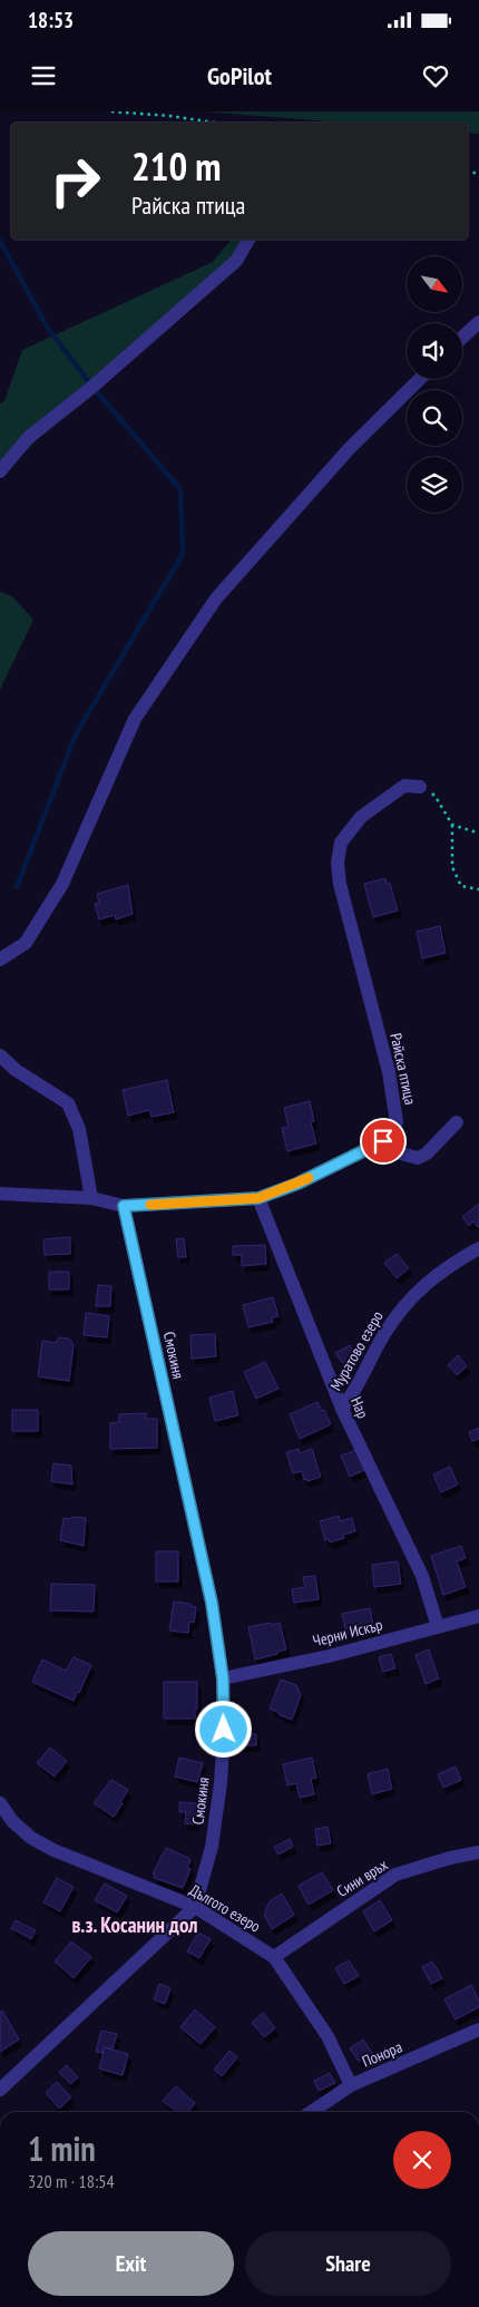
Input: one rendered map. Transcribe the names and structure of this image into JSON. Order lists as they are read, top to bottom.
{
  "streets": {
    "street": [
      "Райска птица",
      "Муратово езеро",
      "Смокиня",
      "Нар",
      "Черни Искър",
      "Сини връх",
      "Дългото езеро",
      "Понора"
    ]
  },
  "crossings": [
    ["Муратово езеро", "Нар"],
    ["Смокиня", "Черни Искър"],
    ["Смокиня", "Дългото езеро"],
    ["Нар", "Черни Искър"],
    ["Сини връх", "Дългото езеро"],
    ["Дългото езеро", "Понора"]
  ],
  "districts": ["в.з. Косанин дол"],
  "north": "bottom right",
  "page": {
    "status": "18:53",
    "header": "GoPilot",
    "turn": ["210 m", "Райска птица"],
    "heading": ["1 min", "320 m · 18:54"],
    "buttons": ["Exit", "Share"]
  }
}
